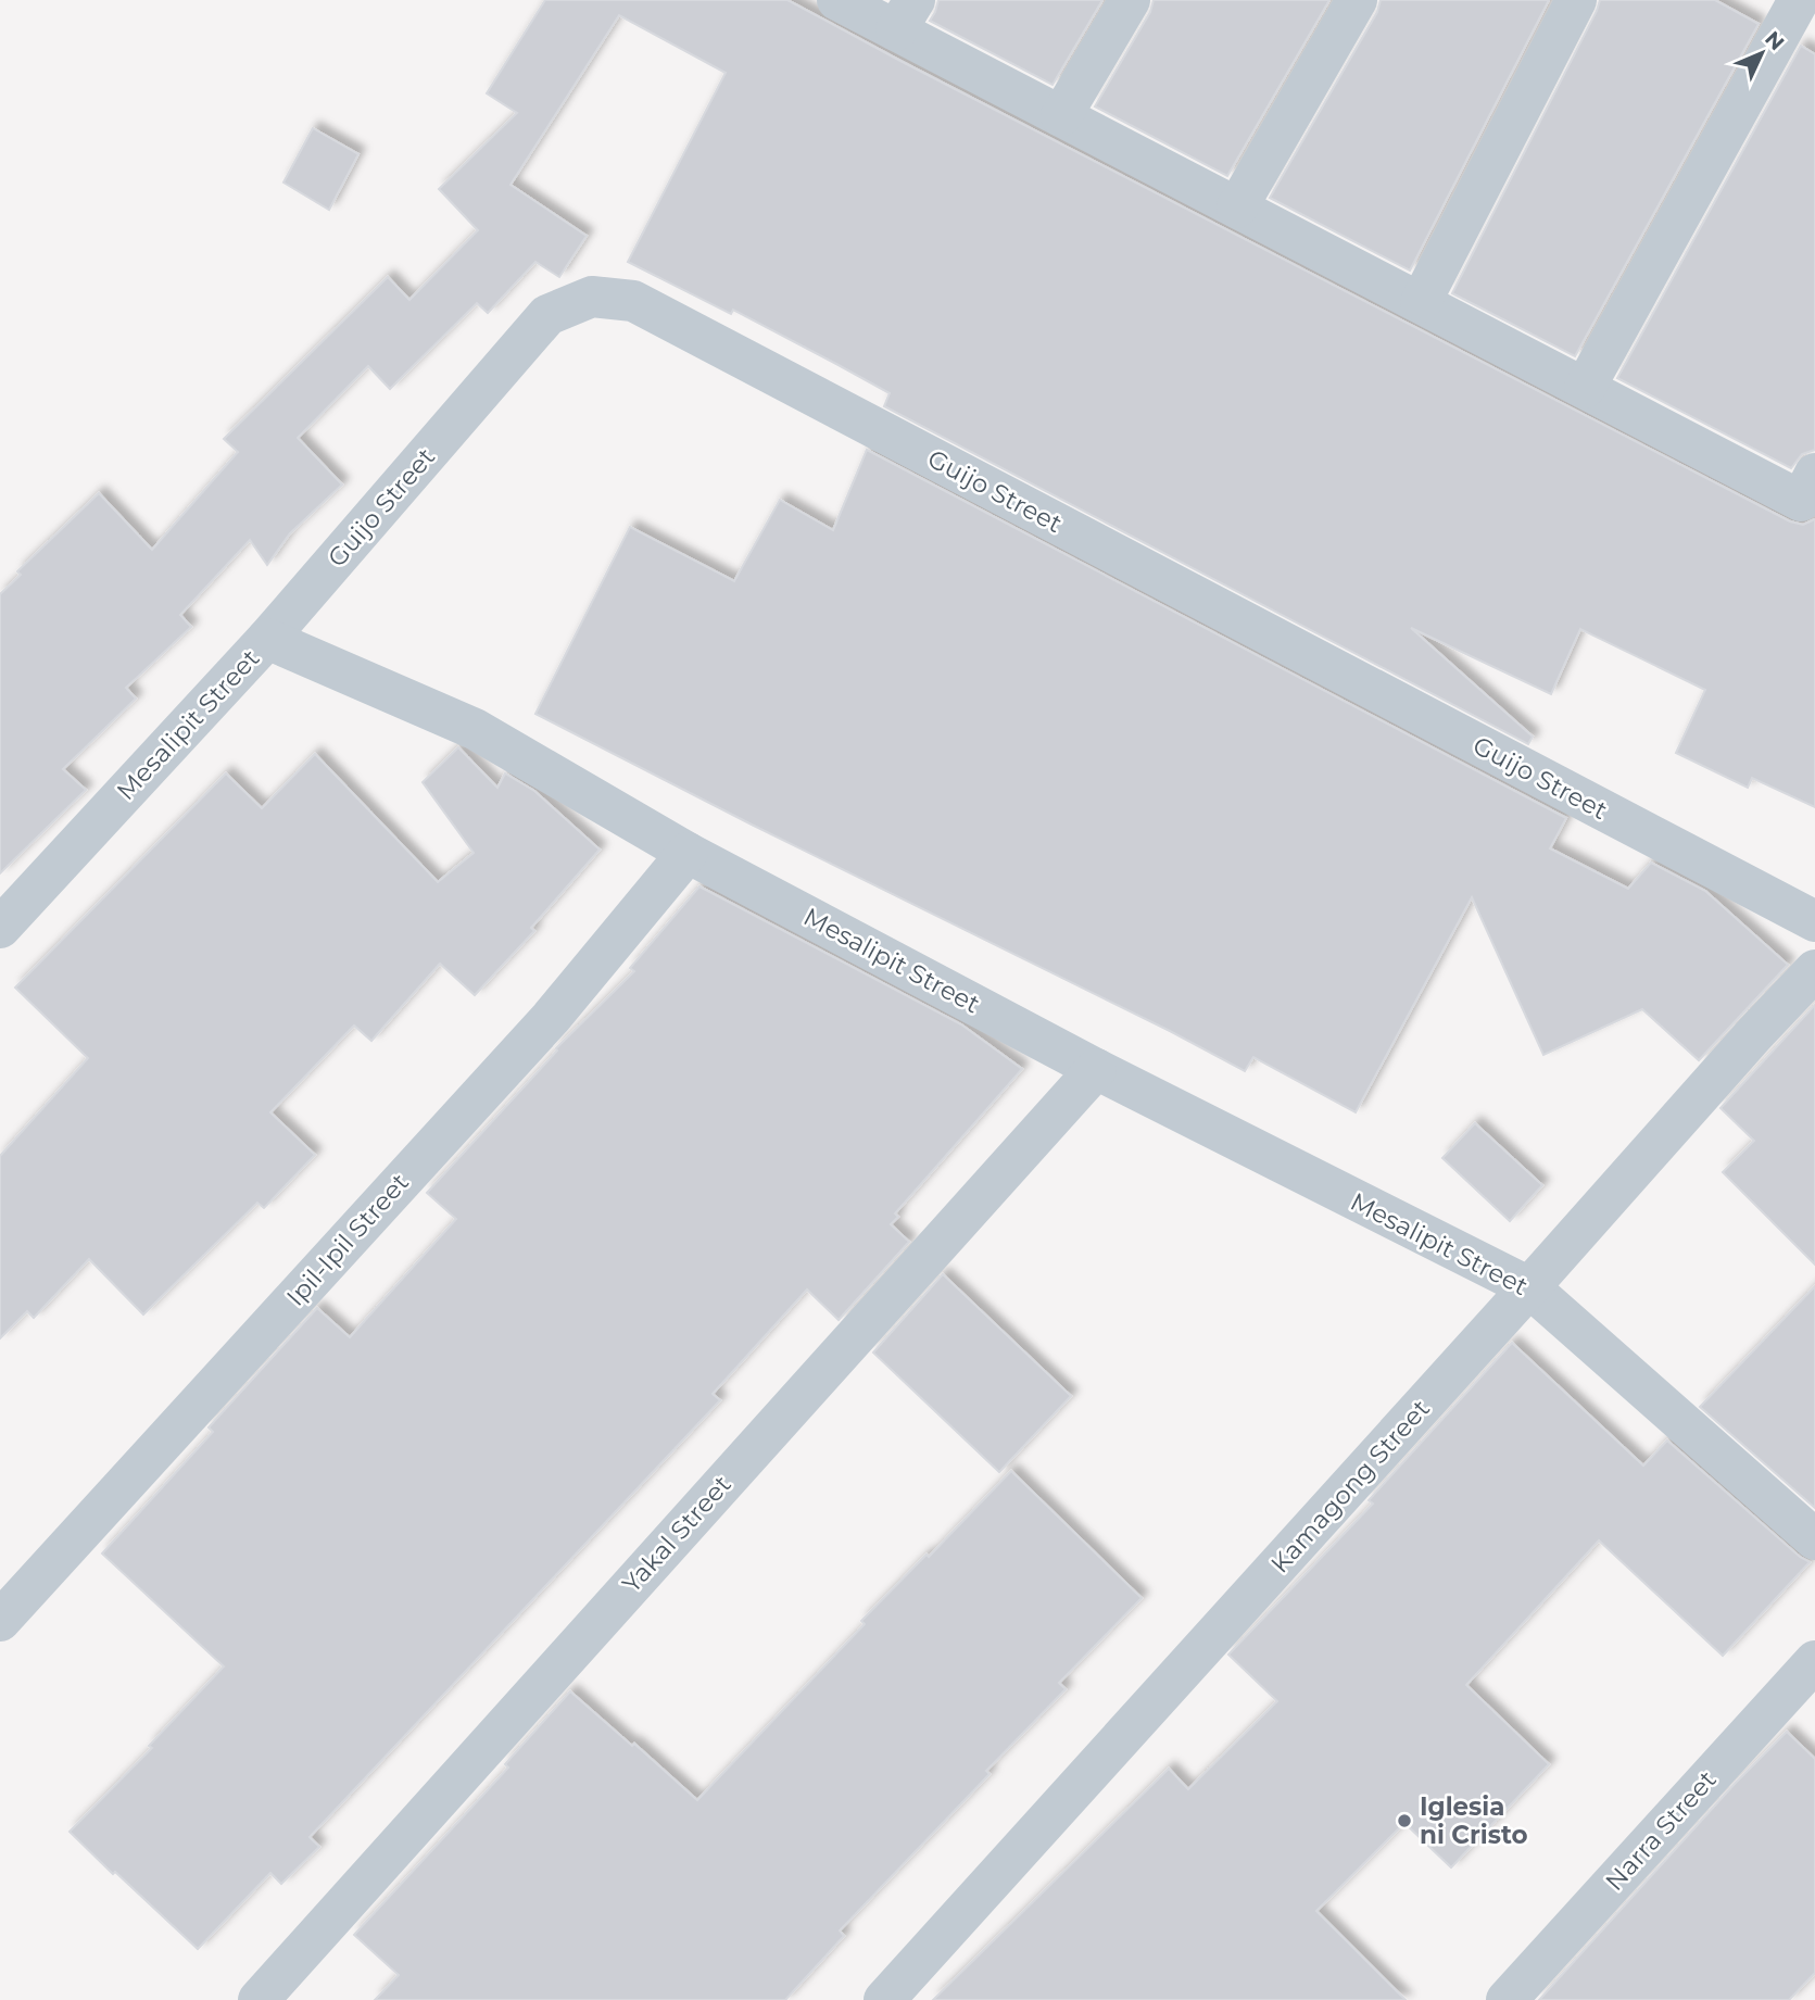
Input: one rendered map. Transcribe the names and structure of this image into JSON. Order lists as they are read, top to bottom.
{
  "streets": {
    "street": [
      "Guijo Street",
      "Mesalipit Street",
      "Ipil-Ipil Street",
      "Kamagong Street",
      "Yakal Street",
      "Narra Street"
    ]
  },
  "crossings": [
    ["Guijo Street", "Mesalipit Street"],
    ["Mesalipit Street", "Ipil-Ipil Street"],
    ["Mesalipit Street", "Kamagong Street"],
    ["Mesalipit Street", "Yakal Street"]
  ],
  "places": ["Iglesia ni Cristo"],
  "north": "top right"
}
